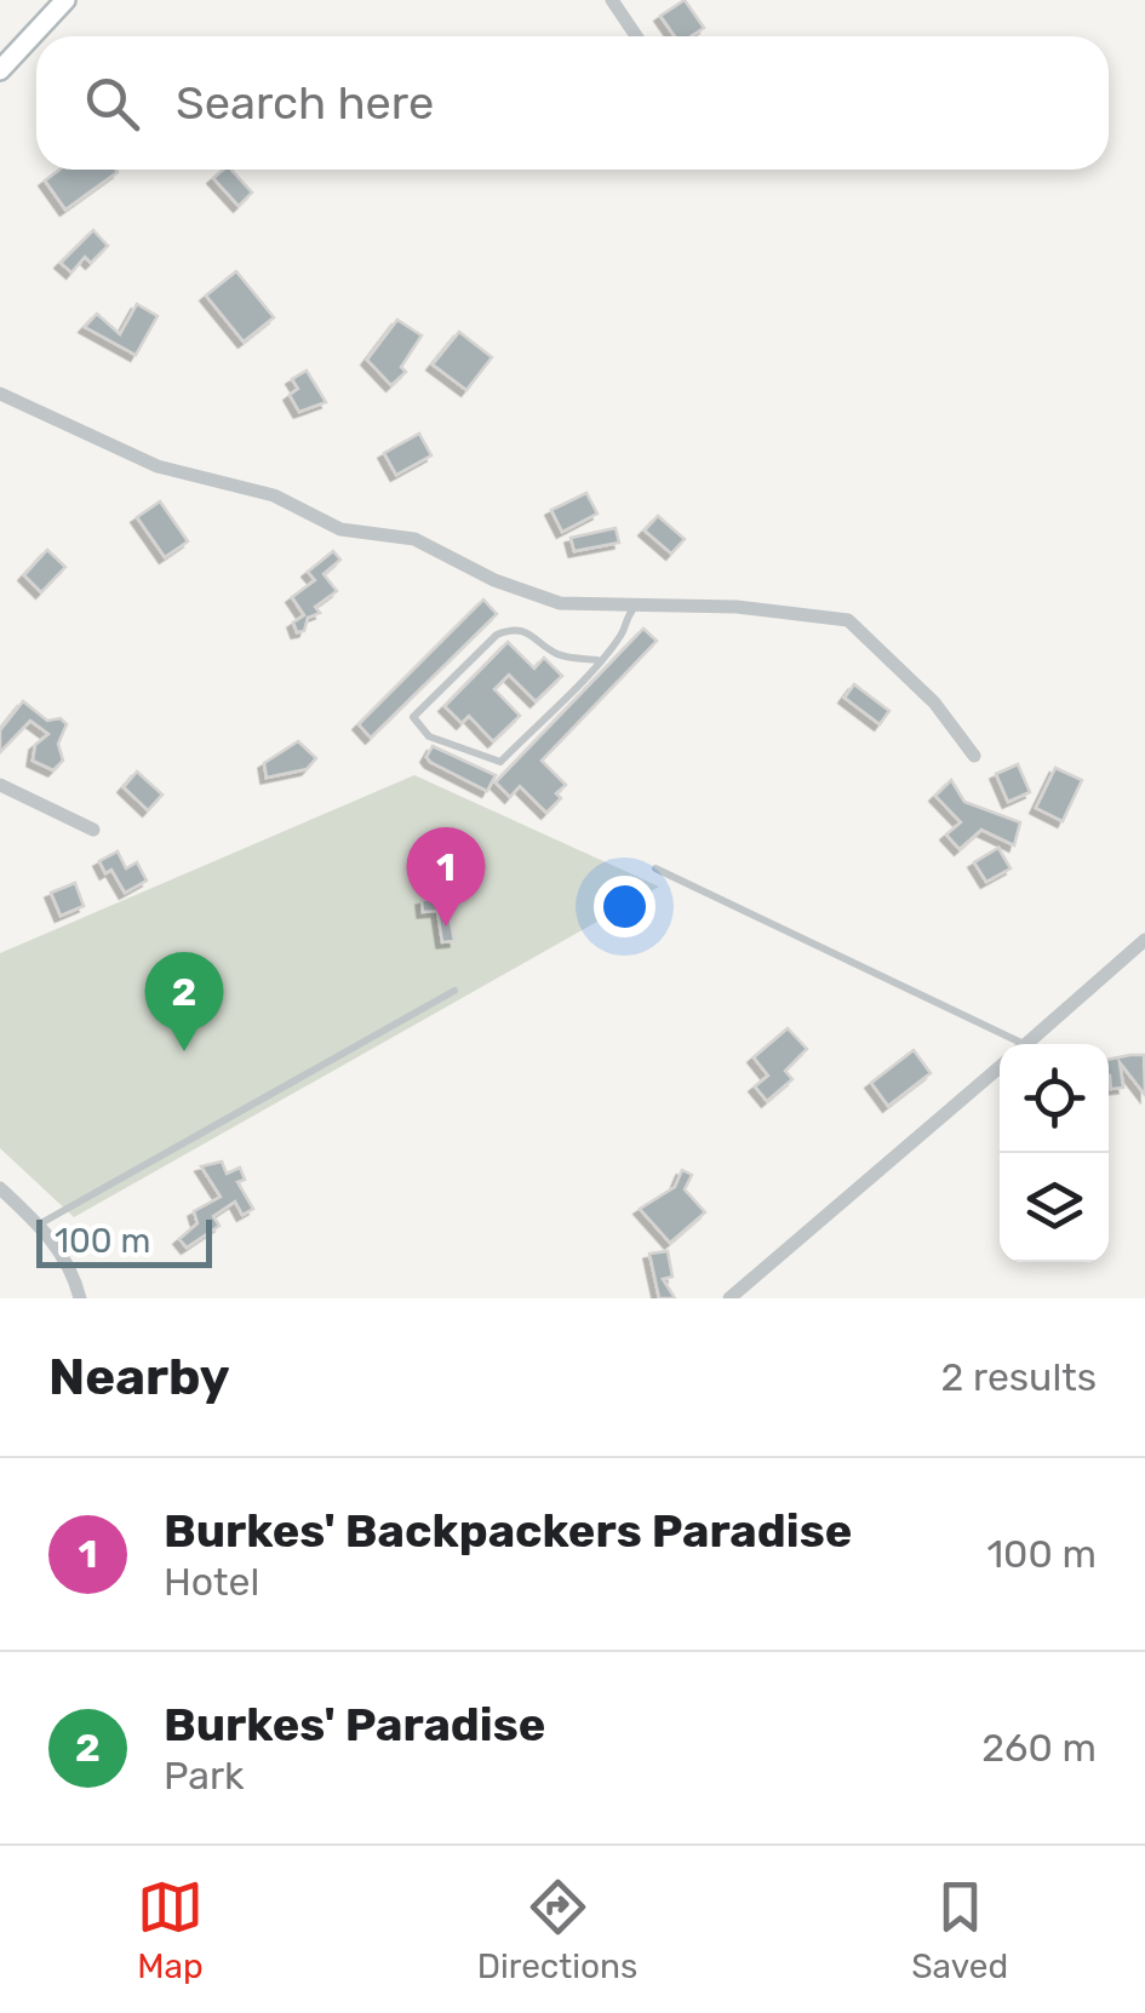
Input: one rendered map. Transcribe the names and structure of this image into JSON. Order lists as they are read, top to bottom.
{
  "scale_bar": "100 m",
  "page": {
    "search": "Search here",
    "pins": ["1", "2"],
    "scale": "100 m",
    "heading": ["Nearby", "2 results"],
    "list": [
      {
        "mark": "1",
        "name": "Burkes' Backpackers Paradise",
        "note": "Hotel",
        "value": "100 m"
      },
      {
        "mark": "2",
        "name": "Burkes' Paradise",
        "note": "Park",
        "value": "260 m"
      }
    ],
    "nav": ["Map", "Directions", "Saved"]
  }
}
